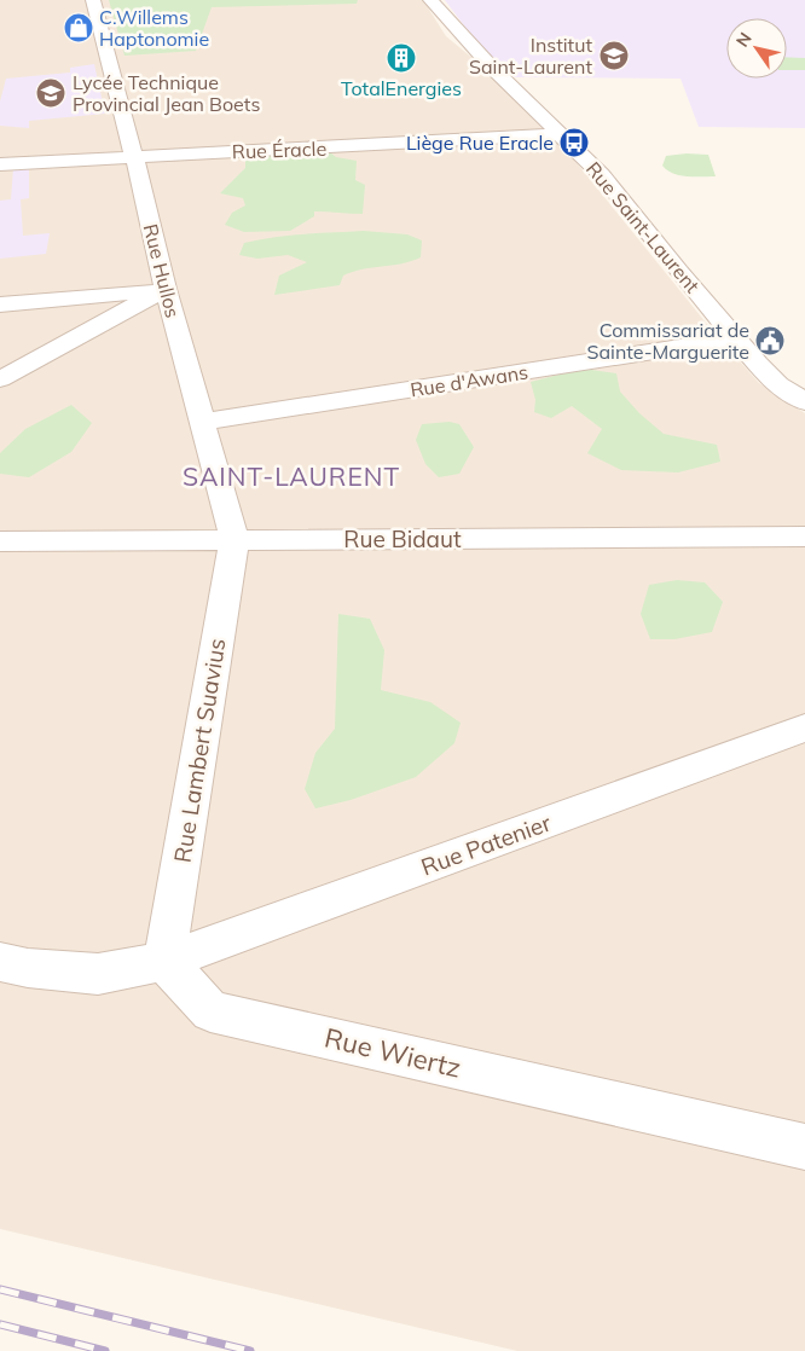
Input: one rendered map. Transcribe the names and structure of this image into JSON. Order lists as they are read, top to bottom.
{
  "streets": {
    "street": [
      "Rue Éracle",
      "Rue Saint-Laurent",
      "Rue Hullos",
      "Rue d'Awans",
      "Rue Bidaut",
      "Rue Lambert Suavius",
      "Rue Patenier",
      "Rue Wiertz"
    ]
  },
  "crossings": [
    ["Rue Éracle", "Rue Saint-Laurent"],
    ["Rue Éracle", "Rue Hullos"],
    ["Rue Saint-Laurent", "Rue d'Awans"],
    ["Rue Hullos", "Rue d'Awans"],
    ["Rue Hullos", "Rue Bidaut"],
    ["Rue Hullos", "Rue Lambert Suavius"],
    ["Rue Bidaut", "Rue Lambert Suavius"],
    ["Rue Lambert Suavius", "Rue Patenier"],
    ["Rue Lambert Suavius", "Rue Wiertz"],
    ["Rue Patenier", "Rue Wiertz"]
  ],
  "districts": ["SAINT-LAURENT"],
  "places": {
    "shop": ["C.Willems Haptonomie"],
    "school or university": ["Institut Saint-Laurent", "Lycée Technique Provincial Jean Boets"],
    "building": ["TotalEnergies"],
    "bus stop": ["Liège Rue Eracle"],
    "public building": ["Commissariat de Sainte-Marguerite"]
  },
  "north": "top left"
}
